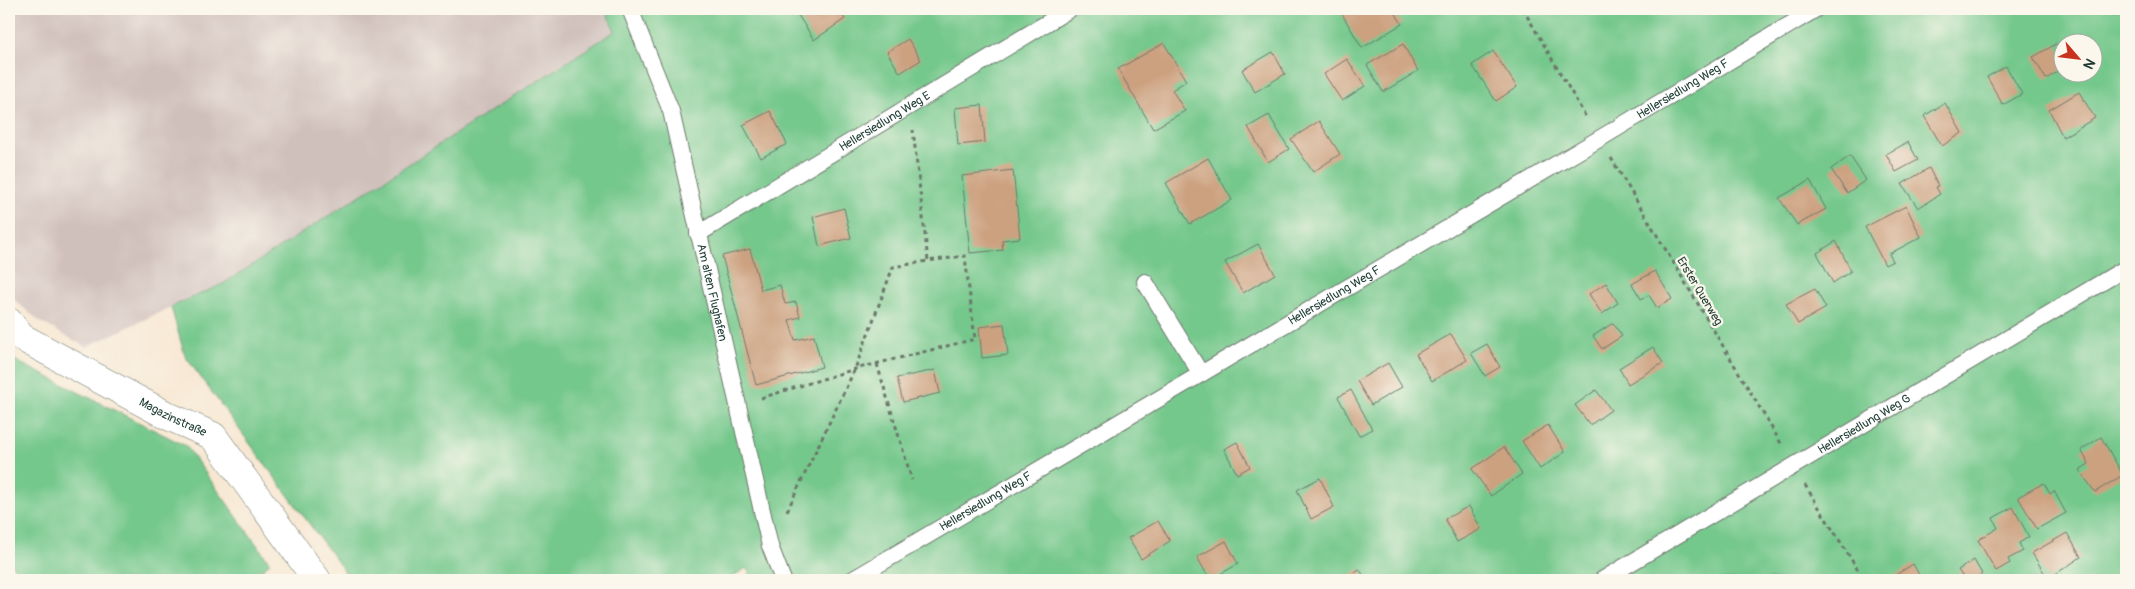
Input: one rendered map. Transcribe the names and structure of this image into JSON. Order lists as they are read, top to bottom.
{
  "streets": {
    "street": ["Magazinstraße"],
    "lane": [
      "Hellersiedlung Weg F",
      "Hellersiedlung Weg E",
      "Am alten Flughafen",
      "Hellersiedlung Weg G"
    ],
    "path": ["Erster Querweg"]
  },
  "crossings": [
    ["Hellersiedlung Weg F", "Erster Querweg"],
    ["Hellersiedlung Weg E", "Am alten Flughafen"],
    ["Erster Querweg", "Hellersiedlung Weg G"]
  ],
  "north": "bottom right"
}
